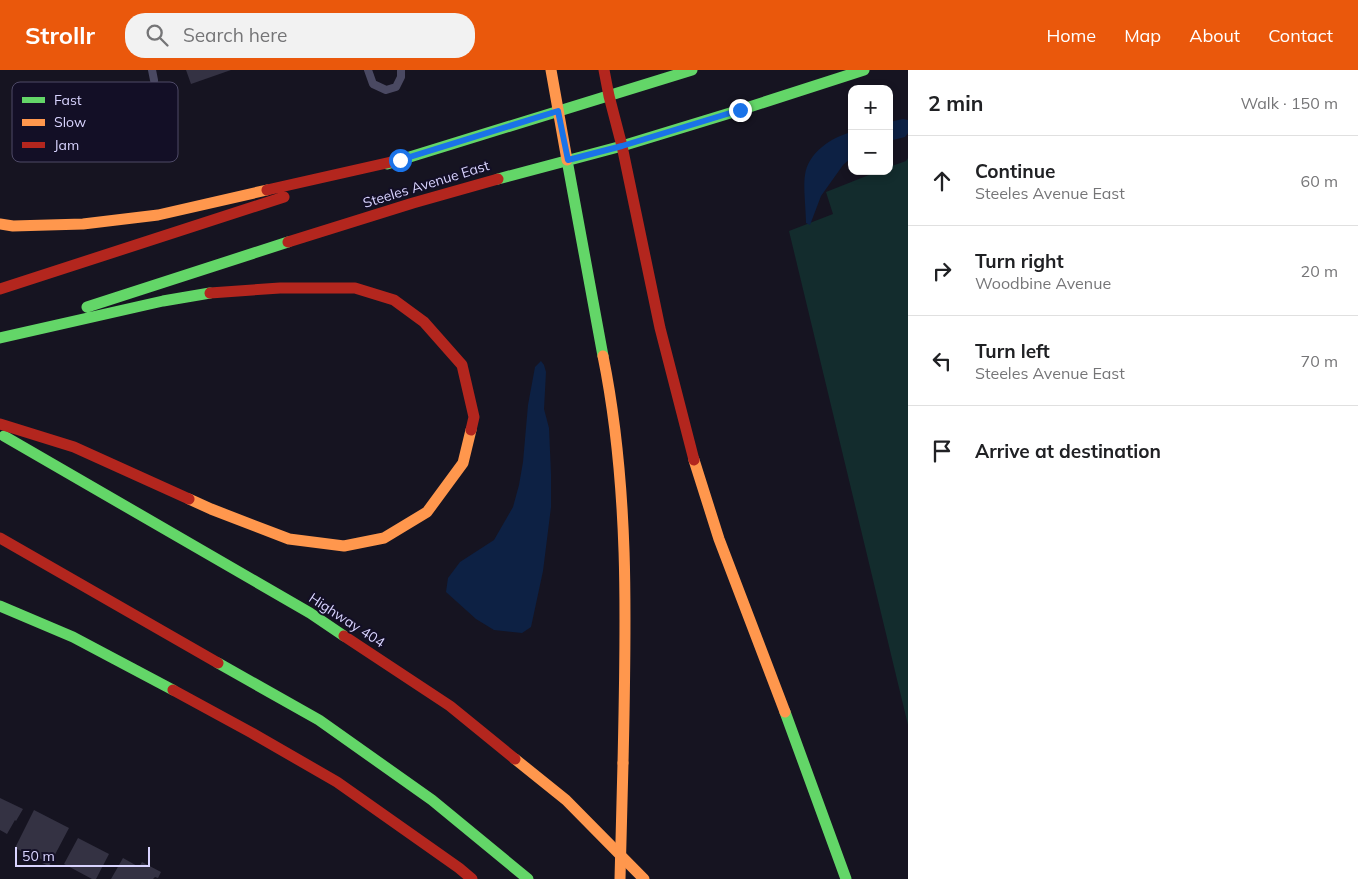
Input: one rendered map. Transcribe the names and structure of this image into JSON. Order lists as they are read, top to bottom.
{
  "streets": {
    "main road": ["Steeles Avenue East", "Highway 404"]
  },
  "legend": ["Fast", "Slow", "Jam"],
  "scale_bar": "50 m",
  "page": {
    "header": "Strollr",
    "search": "Search here",
    "nav": [
      "Home",
      "Map",
      "About",
      "Contact"
    ],
    "heading": ["2 min", "Walk · 150 m"],
    "map_buttons": ["+", "−"],
    "list": [
      ["Continue", "Steeles Avenue East", "60 m"],
      ["Turn right", "Woodbine Avenue", "20 m"],
      ["Turn left", "Steeles Avenue East", "70 m"],
      "Arrive at destination"
    ],
    "scale": "50 m"
  }
}
